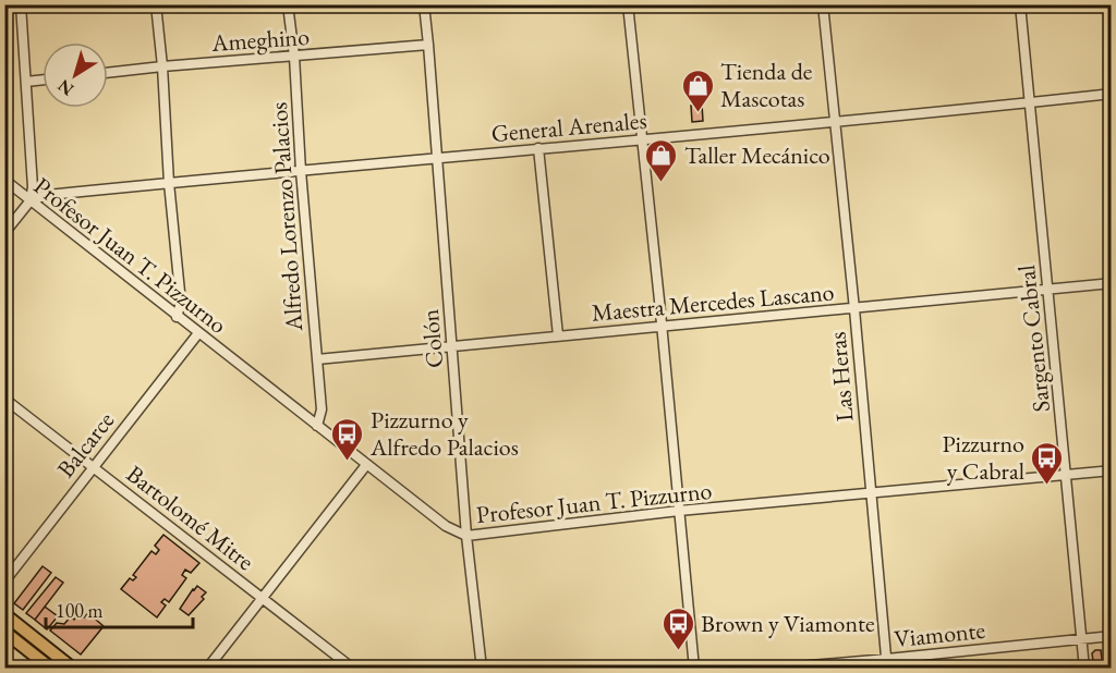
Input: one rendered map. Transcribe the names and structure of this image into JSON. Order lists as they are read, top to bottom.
{
  "streets": {
    "street": [
      "Ameghino",
      "General Arenales",
      "Alfredo Lorenzo Palacios",
      "Profesor Juan T. Pizzurno",
      "Maestra Mercedes Lascano",
      "Colón",
      "Sargento Cabral",
      "Las Heras",
      "Balcarce",
      "Bartolomé Mitre",
      "Viamonte"
    ]
  },
  "crossings": [
    ["Ameghino", "Alfredo Lorenzo Palacios"],
    ["Ameghino", "Colón"],
    ["General Arenales", "Alfredo Lorenzo Palacios"],
    ["General Arenales", "Profesor Juan T. Pizzurno"],
    ["General Arenales", "Colón"],
    ["General Arenales", "Sargento Cabral"],
    ["General Arenales", "Las Heras"],
    ["Alfredo Lorenzo Palacios", "Profesor Juan T. Pizzurno"],
    ["Alfredo Lorenzo Palacios", "Maestra Mercedes Lascano"],
    ["Profesor Juan T. Pizzurno", "Colón"],
    ["Profesor Juan T. Pizzurno", "Sargento Cabral"],
    ["Profesor Juan T. Pizzurno", "Las Heras"],
    ["Profesor Juan T. Pizzurno", "Balcarce"],
    ["Maestra Mercedes Lascano", "Colón"],
    ["Maestra Mercedes Lascano", "Sargento Cabral"],
    ["Maestra Mercedes Lascano", "Las Heras"],
    ["Sargento Cabral", "Viamonte"],
    ["Las Heras", "Viamonte"],
    ["Balcarce", "Bartolomé Mitre"]
  ],
  "places": {
    "shop": ["Tienda de Mascotas", "Taller Mecánico"],
    "bus stop": ["Pizzurno y Alfredo Palacios", "Pizzurno y Cabral", "Brown y Viamonte"]
  },
  "scale_bar": "100 m",
  "north": "bottom left"
}
